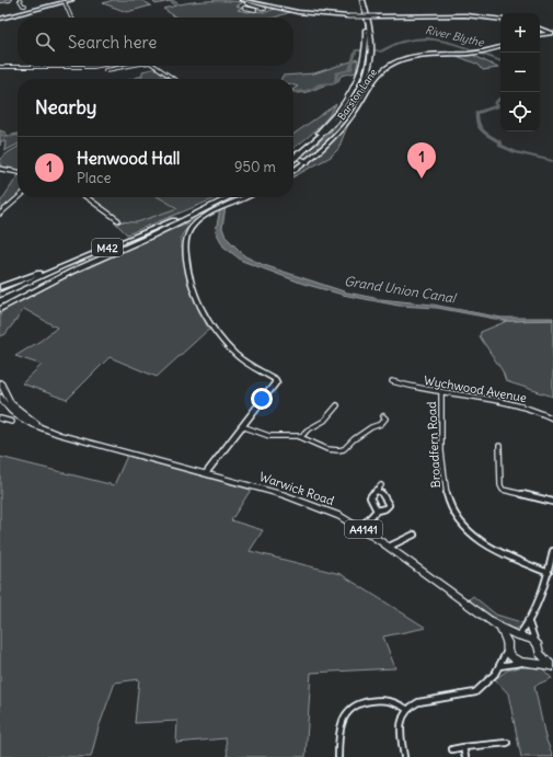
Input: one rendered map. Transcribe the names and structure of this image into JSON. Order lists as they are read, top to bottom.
{
  "streets": {
    "highway": ["M42"],
    "main road": ["Warwick Road", "A4141"],
    "street": ["Barston Lane", "Wychwood Avenue", "Broadfern Road"]
  },
  "crossings": [
    ["Wychwood Avenue", "Broadfern Road"],
    ["Warwick Road", "A4141"]
  ],
  "water": ["River Blythe", "Grand Union Canal"],
  "page": {
    "map_buttons": ["+", "−"],
    "search": "Search here",
    "heading": "Nearby",
    "list": [
      {
        "mark": "1",
        "name": "Henwood Hall",
        "note": "Place",
        "value": "950 m"
      }
    ],
    "pins": "1"
  }
}
